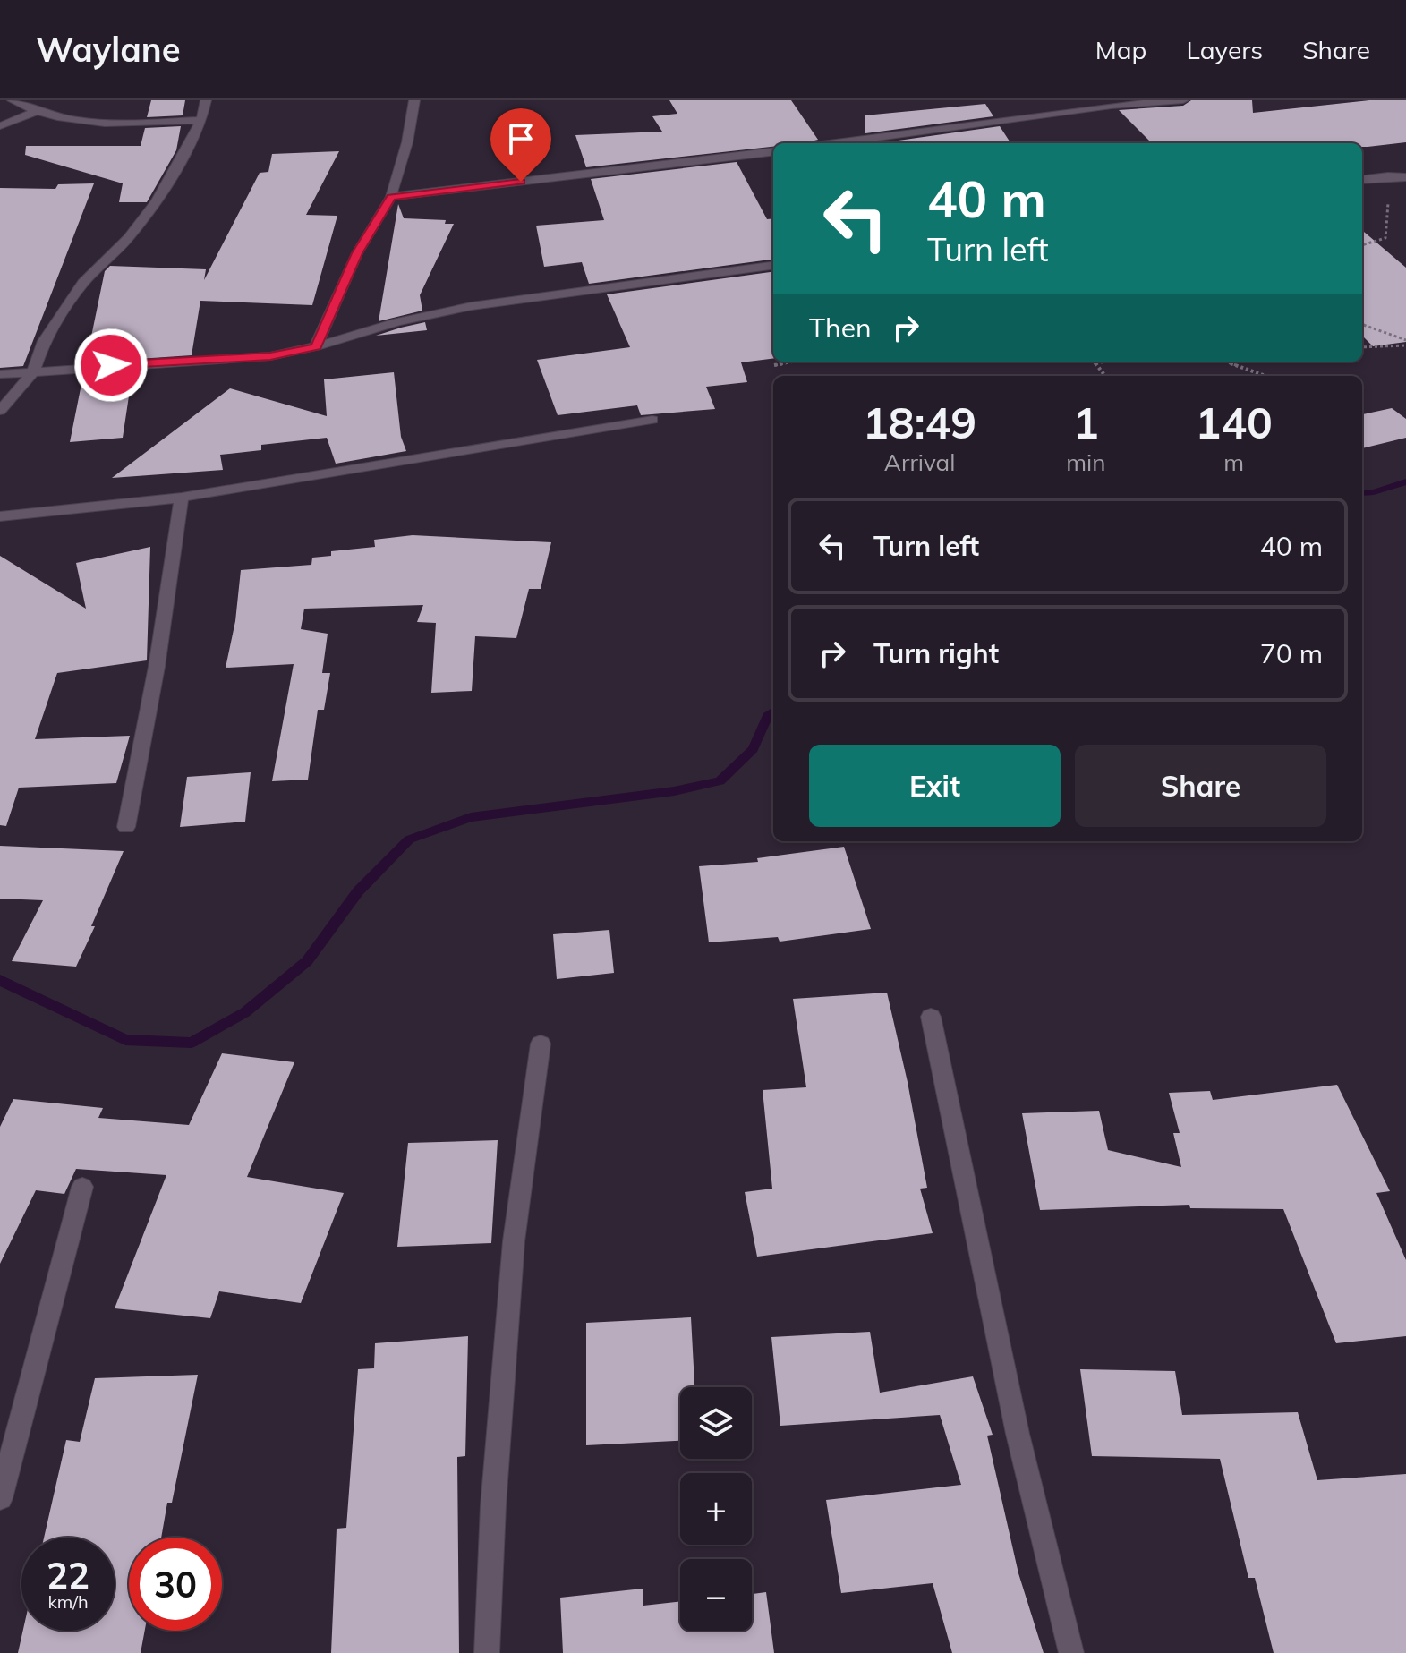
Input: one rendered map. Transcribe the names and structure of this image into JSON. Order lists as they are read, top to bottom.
{
  "page": {
    "header": "Waylane",
    "nav": ["Map", "Layers", "Share"],
    "turn": ["40 m", "Turn left"],
    "then": "Then",
    "eta": [
      "18:49",
      "Arrival",
      "1",
      "min",
      "140",
      "m"
    ],
    "list": [
      {
        "name": "Turn left",
        "value": "40 m"
      },
      {
        "name": "Turn right",
        "value": "70 m"
      }
    ],
    "buttons": ["Exit", "Share"],
    "map_buttons": ["+", "−"],
    "speed": "22 km/h",
    "limit": "30"
  }
}
